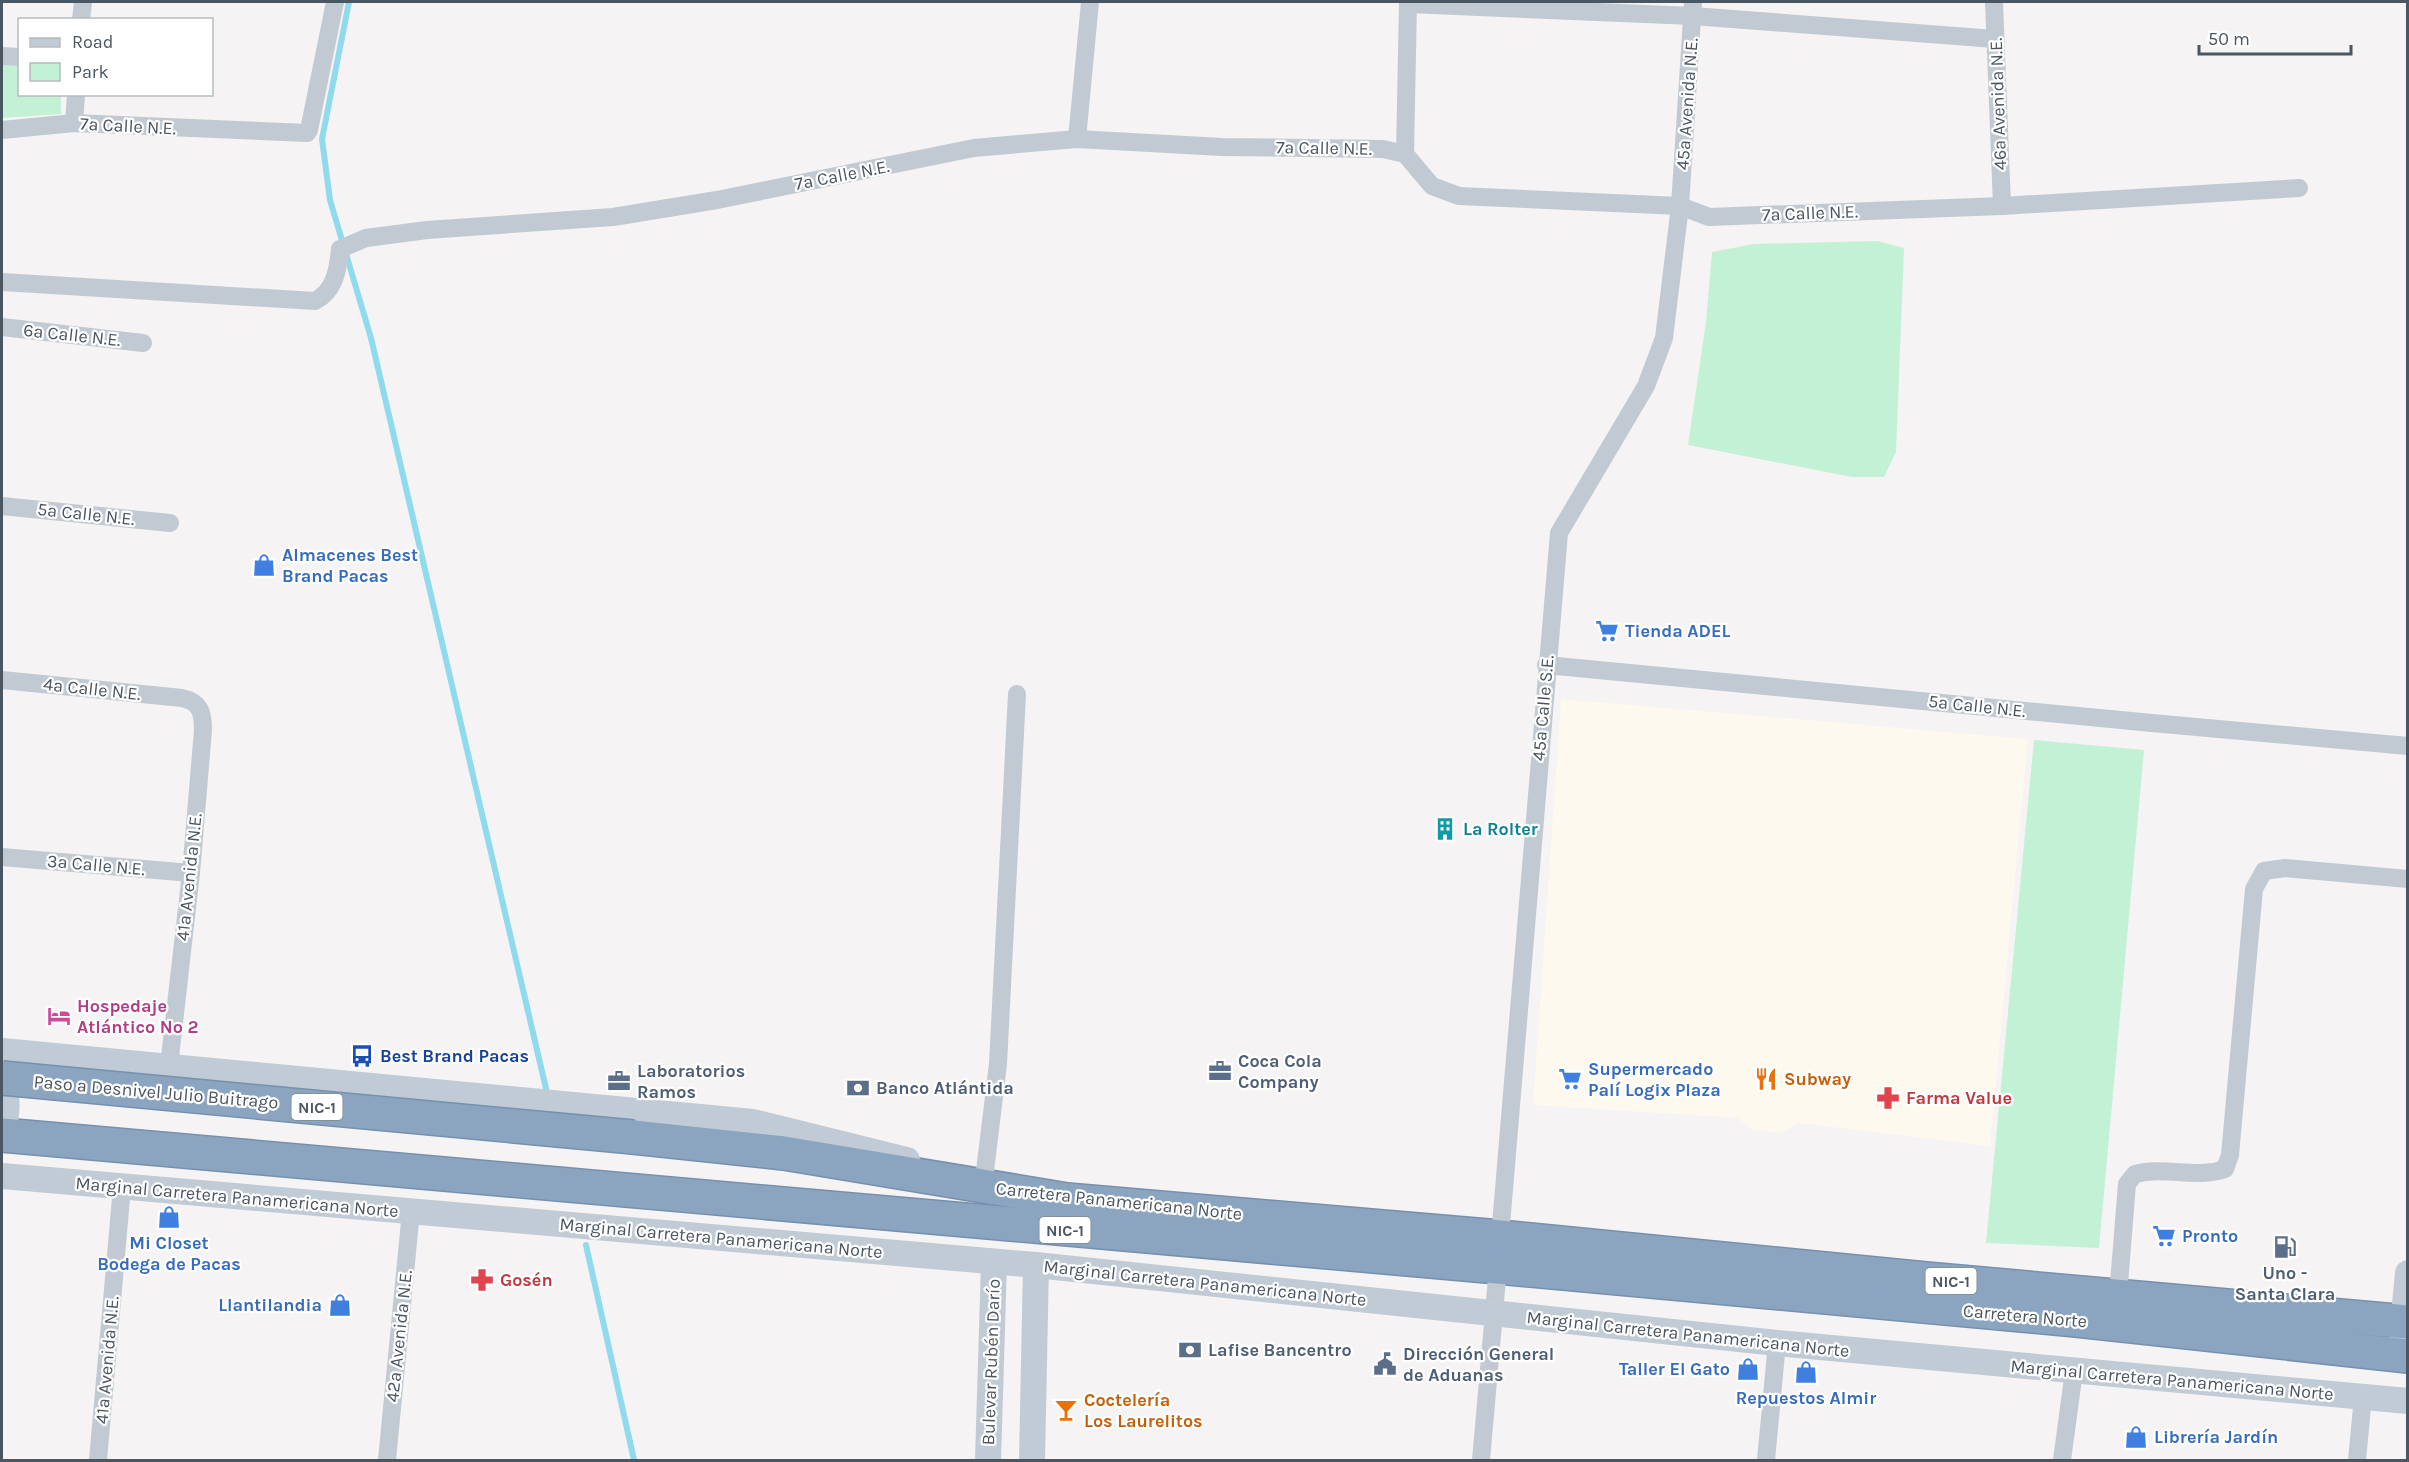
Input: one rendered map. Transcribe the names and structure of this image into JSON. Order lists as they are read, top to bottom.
{
  "streets": {
    "highway": [
      "Paso a Desnivel Julio Buitrago",
      "NIC-1",
      "Carretera Panamericana Norte",
      "Carretera Norte"
    ],
    "street": [
      "45a Avenida N.E.",
      "46a Avenida N.E.",
      "7a Calle N.E.",
      "6a Calle N.E.",
      "5a Calle N.E.",
      "4a Calle N.E.",
      "45a Calle S.E.",
      "3a Calle N.E.",
      "41a Avenida N.E.",
      "Marginal Carretera Panamericana Norte",
      "42a Avenida N.E.",
      "Bulevar Rubén Darío"
    ]
  },
  "crossings": [
    ["45a Avenida N.E.", "7a Calle N.E."],
    ["45a Avenida N.E.", "45a Calle S.E."],
    ["46a Avenida N.E.", "7a Calle N.E."],
    ["7a Calle N.E.", "45a Calle S.E."],
    ["5a Calle N.E.", "45a Calle S.E."],
    ["4a Calle N.E.", "41a Avenida N.E."],
    ["45a Calle S.E.", "Marginal Carretera Panamericana Norte"],
    ["45a Calle S.E.", "Carretera Panamericana Norte"],
    ["45a Calle S.E.", "Carretera Norte"],
    ["3a Calle N.E.", "41a Avenida N.E."],
    ["41a Avenida N.E.", "Marginal Carretera Panamericana Norte"],
    ["Paso a Desnivel Julio Buitrago", "Carretera Panamericana Norte"],
    ["Marginal Carretera Panamericana Norte", "42a Avenida N.E."],
    ["Marginal Carretera Panamericana Norte", "Bulevar Rubén Darío"],
    ["Carretera Panamericana Norte", "Carretera Norte"]
  ],
  "places": {
    "shop": [
      "Almacenes Best Brand Pacas",
      "Mi Closet Bodega de Pacas",
      "Llantilandia",
      "Taller El Gato",
      "Repuestos Almir",
      "Librería Jardín"
    ],
    "supermarket": ["Tienda ADEL", "Supermercado Palí Logix Plaza", "Pronto"],
    "building": ["La Rolter"],
    "hotel": ["Hospedaje Atlántico No 2"],
    "bus stop": ["Best Brand Pacas"],
    "office": ["Coca Cola Company", "Laboratorios Ramos"],
    "restaurant": ["Subway"],
    "bank": ["Banco Atlántida", "Lafise Bancentro"],
    "pharmacy": ["Farma Value", "Gosén"],
    "fuel station": ["Uno - Santa Clara"],
    "public building": ["Dirección General de Aduanas"],
    "bar": ["Coctelería Los Laurelitos"]
  },
  "legend": ["Road", "Park"],
  "scale_bar": "50 m"
}
